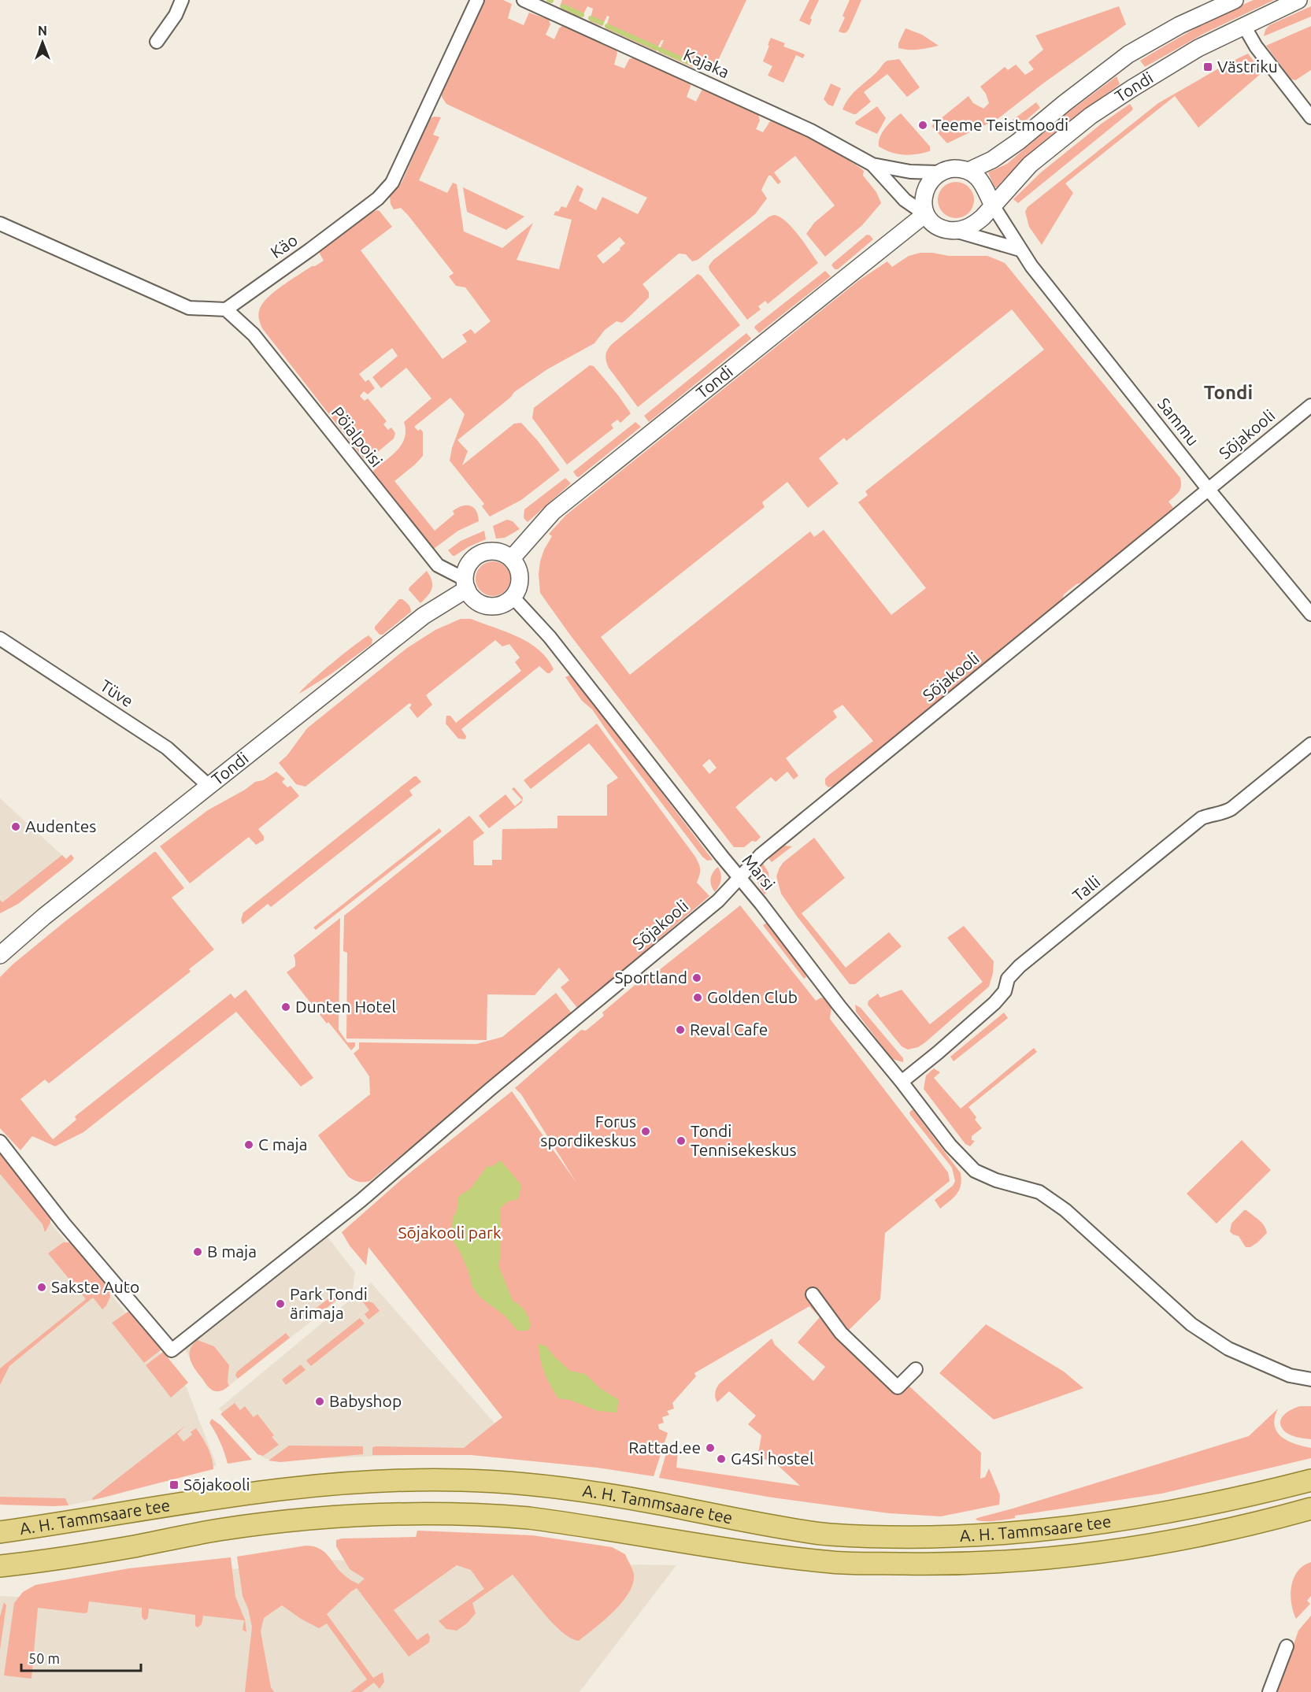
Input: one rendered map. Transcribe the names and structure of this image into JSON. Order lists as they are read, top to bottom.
{
  "streets": {
    "main road": ["A. H. Tammsaare tee"],
    "street": [
      "Kajaka",
      "Tondi",
      "Käo",
      "Sammu",
      "Sõjakooli",
      "Pöialpoisi",
      "Tüve",
      "Marsi",
      "Talli"
    ]
  },
  "crossings": [
    ["Kajaka", "Tondi"],
    ["Kajaka", "Sammu"],
    ["Tondi", "Sammu"],
    ["Tondi", "Pöialpoisi"],
    ["Tondi", "Tüve"],
    ["Tondi", "Marsi"],
    ["Käo", "Pöialpoisi"],
    ["Sammu", "Sõjakooli"],
    ["Sõjakooli", "Marsi"],
    ["Pöialpoisi", "Marsi"],
    ["Marsi", "Talli"]
  ],
  "districts": ["Tondi"],
  "parks": ["Sõjakooli park"],
  "places": {
    "transit": ["Västriku", "Sõjakooli"],
    "other": [
      "Teeme Teistmoodi",
      "Audentes",
      "Sportland",
      "Golden Club",
      "Dunten Hotel",
      "Reval Cafe",
      "Forus spordikeskus",
      "Tondi Tennisekeskus",
      "C maja",
      "B maja",
      "Sakste Auto",
      "Park Tondi ärimaja",
      "Babyshop",
      "Rattad.ee",
      "G4Si hostel"
    ]
  },
  "scale_bar": "50 m",
  "north": "top"
}
